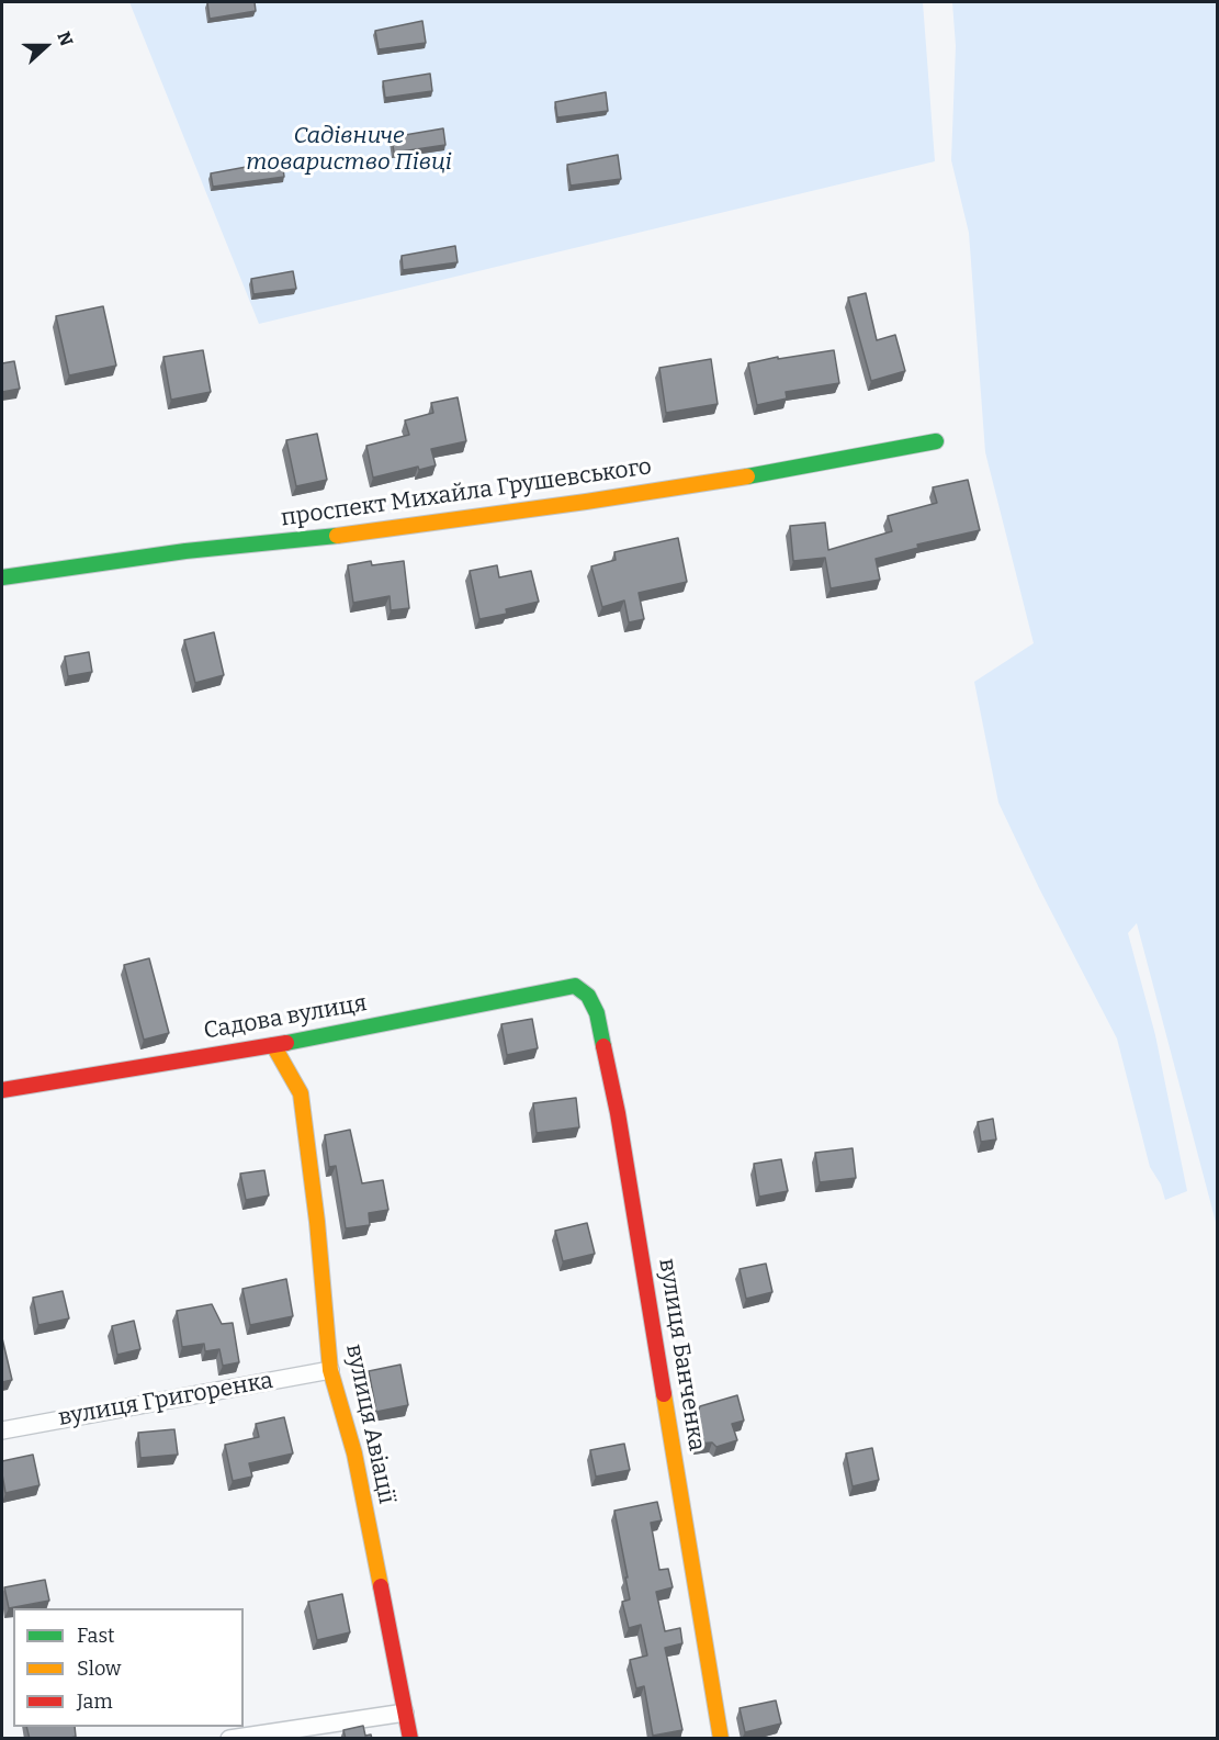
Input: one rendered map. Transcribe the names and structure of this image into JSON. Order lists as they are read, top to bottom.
{
  "streets": {
    "street": [
      "проспект Михайла Грушевського",
      "Садова вулиця",
      "вулиця Банченка",
      "вулиця Григоренка",
      "вулиця Авіації"
    ]
  },
  "crossings": [
    ["Садова вулиця", "вулиця Банченка"],
    ["Садова вулиця", "вулиця Авіації"],
    ["вулиця Григоренка", "вулиця Авіації"]
  ],
  "parks": ["Садівниче товариство Півці"],
  "legend": ["Fast", "Slow", "Jam"],
  "north": "right"
}
